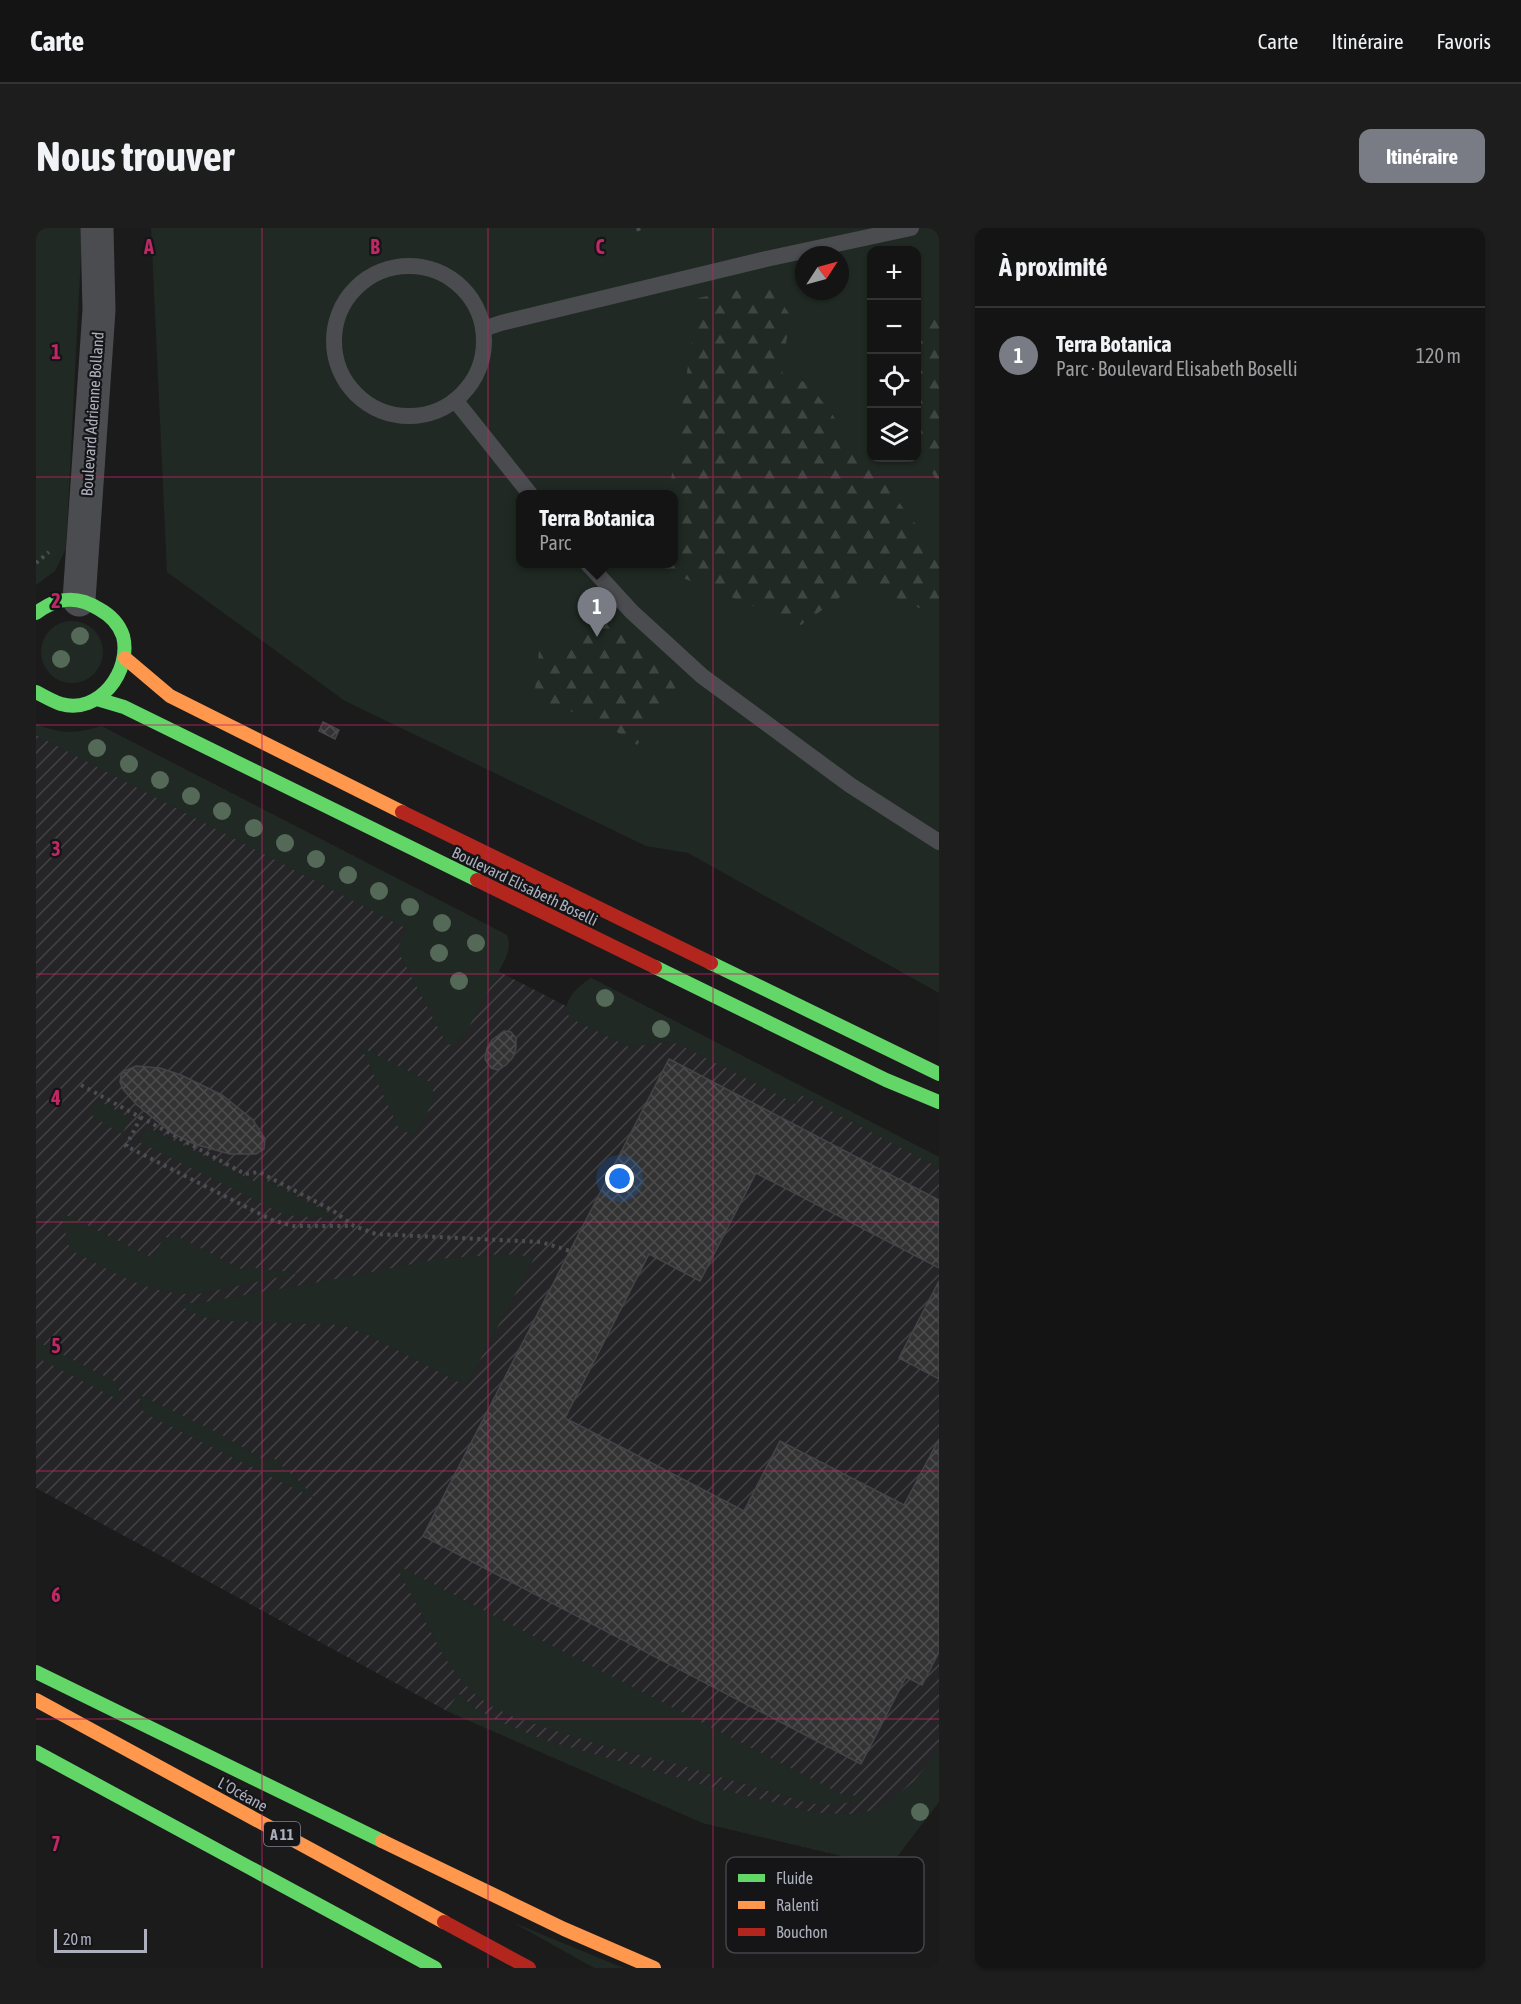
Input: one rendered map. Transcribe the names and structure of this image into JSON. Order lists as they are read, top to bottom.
{
  "streets": {
    "main road": ["Boulevard Elisabeth Boselli", "L’Océane", "A 11"],
    "street": ["Boulevard Adrienne Bolland"]
  },
  "legend": ["Fluide", "Ralenti", "Bouchon"],
  "scale_bar": "20 m",
  "north": "top right",
  "page": {
    "header": "Carte",
    "nav": ["Carte", "Itinéraire", "Favoris"],
    "buttons": "Itinéraire",
    "title": "Nous trouver",
    "heading": "À proximité",
    "map_buttons": ["+", "−"],
    "list": [
      {
        "mark": "1",
        "name": "Terra Botanica",
        "note": "Parc · Boulevard Elisabeth Boselli",
        "value": "120 m"
      }
    ],
    "popup": ["Terra Botanica", "Parc"],
    "pins": "1",
    "scale": "20 m"
  },
  "grid": {
    "columns": ["A", "B", "C"],
    "rows": [
      "1",
      "2",
      "3",
      "4",
      "5",
      "6",
      "7"
    ]
  }
}
